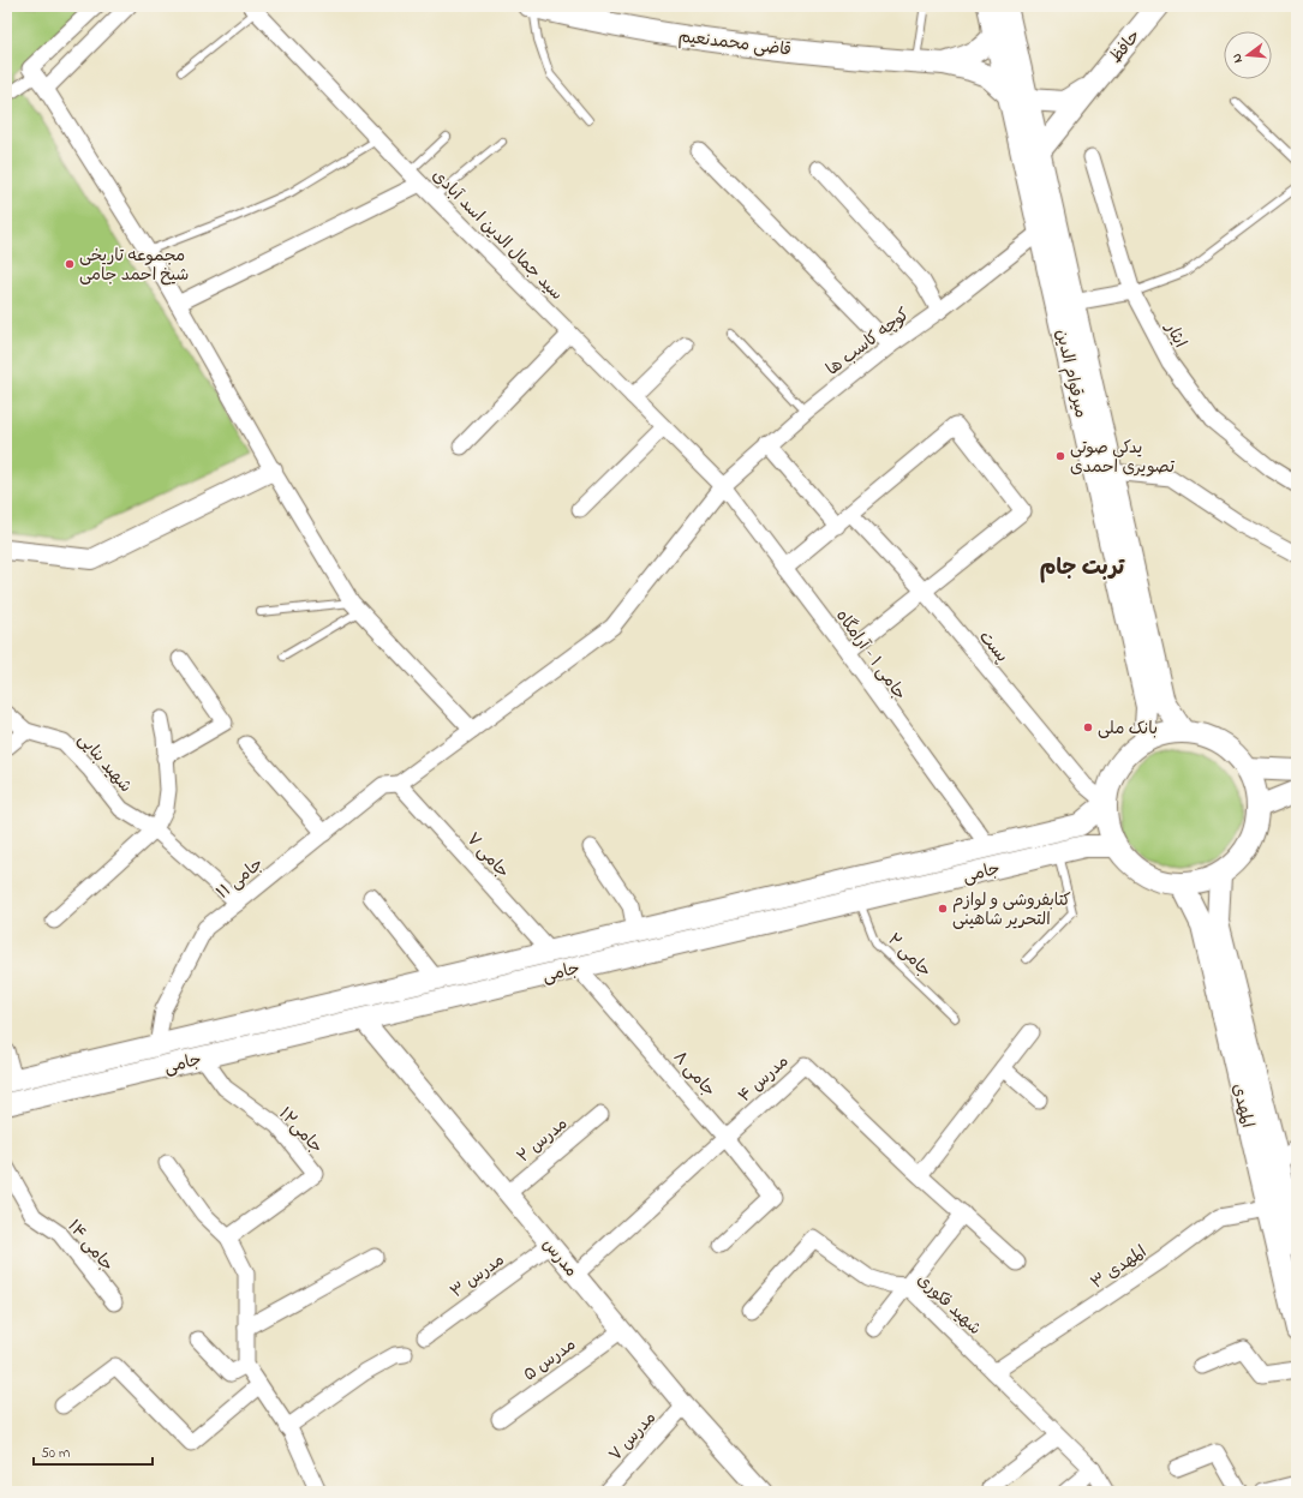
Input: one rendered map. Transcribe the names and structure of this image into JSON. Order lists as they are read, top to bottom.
{
  "streets": {
    "main road": [
      "قاضی محمدنعیم",
      "حافظ",
      "میرقوام الدین",
      "جامی",
      "المهدی"
    ],
    "street": [
      "سید جمال الدین اسد آبادی",
      "ایثار",
      "کوچه کاسب ها",
      "پست",
      "جامی ۱ - آرامگاه",
      "شهید بنایی",
      "جامی ۷",
      "جامی ۱۱",
      "جامی ۸",
      "مدرس ۴",
      "جامی۱۲",
      "مدرس ۲",
      "جامی ۱۴",
      "مدرس",
      "المهدی ۳",
      "مدرس ۳",
      "شهید فکوری",
      "مدرس ۵",
      "مدرس ۷"
    ],
    "lane": ["جامی ۲"]
  },
  "crossings": [
    ["قاضی محمدنعیم", "میرقوام الدین"],
    ["حافظ", "میرقوام الدین"],
    ["سید جمال الدین اسد آبادی", "کوچه کاسب ها"],
    ["سید جمال الدین اسد آبادی", "جامی ۱ - آرامگاه"],
    ["کوچه کاسب ها", "میرقوام الدین"],
    ["کوچه کاسب ها", "جامی ۱ - آرامگاه"],
    ["کوچه کاسب ها", "جامی ۷"],
    ["کوچه کاسب ها", "جامی ۱۱"],
    ["میرقوام الدین", "پست"],
    ["میرقوام الدین", "جامی"],
    ["میرقوام الدین", "المهدی"],
    ["پست", "جامی"],
    ["پست", "المهدی"],
    ["جامی ۱ - آرامگاه", "جامی"],
    ["شهید بنایی", "جامی ۱۱"],
    ["جامی ۷", "جامی"],
    ["جامی ۷", "جامی ۱۱"],
    ["جامی", "جامی ۱۱"],
    ["جامی", "جامی ۲"],
    ["جامی", "جامی ۸"],
    ["جامی", "المهدی"],
    ["جامی", "جامی۱۲"],
    ["جامی", "مدرس"],
    ["جامی ۸", "مدرس ۴"],
    ["مدرس ۴", "مدرس"],
    ["المهدی", "المهدی ۳"],
    ["مدرس ۲", "مدرس"],
    ["مدرس", "مدرس ۳"],
    ["مدرس", "مدرس ۵"],
    ["مدرس", "مدرس ۷"],
    ["المهدی ۳", "شهید فکوری"]
  ],
  "districts": ["تربت جام"],
  "places": [
    "مجموعه تاریخی شیخ احمد جامی",
    "یدکی صوتی تصویری احمدی",
    "بانک ملی",
    "کتابفروشی و لوازم التحریر شاهینی"
  ],
  "scale_bar": "50 m",
  "north": "left"
}
